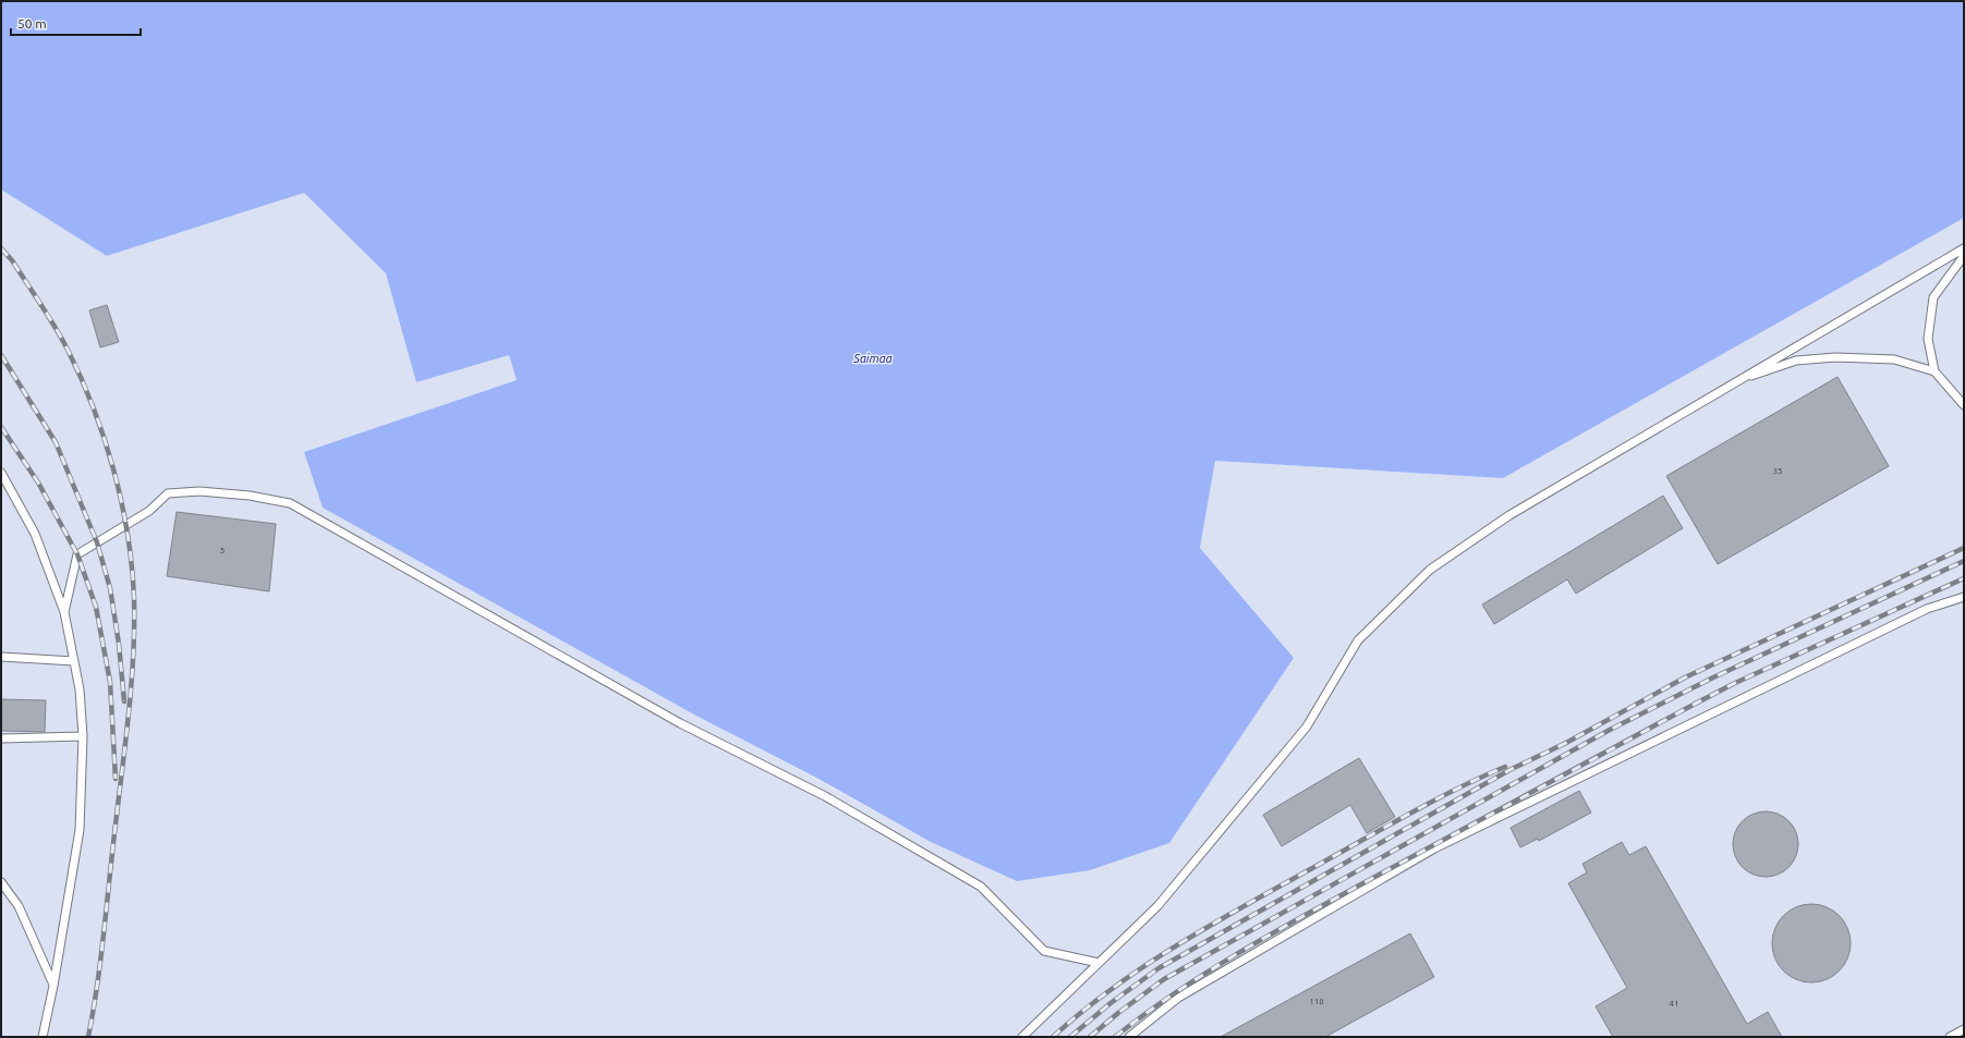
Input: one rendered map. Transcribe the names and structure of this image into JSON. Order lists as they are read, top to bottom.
{
  "water": ["Saimaa"],
  "house_numbers": [
    "35",
    "5",
    "118",
    "41"
  ],
  "scale_bar": "50 m"
}
